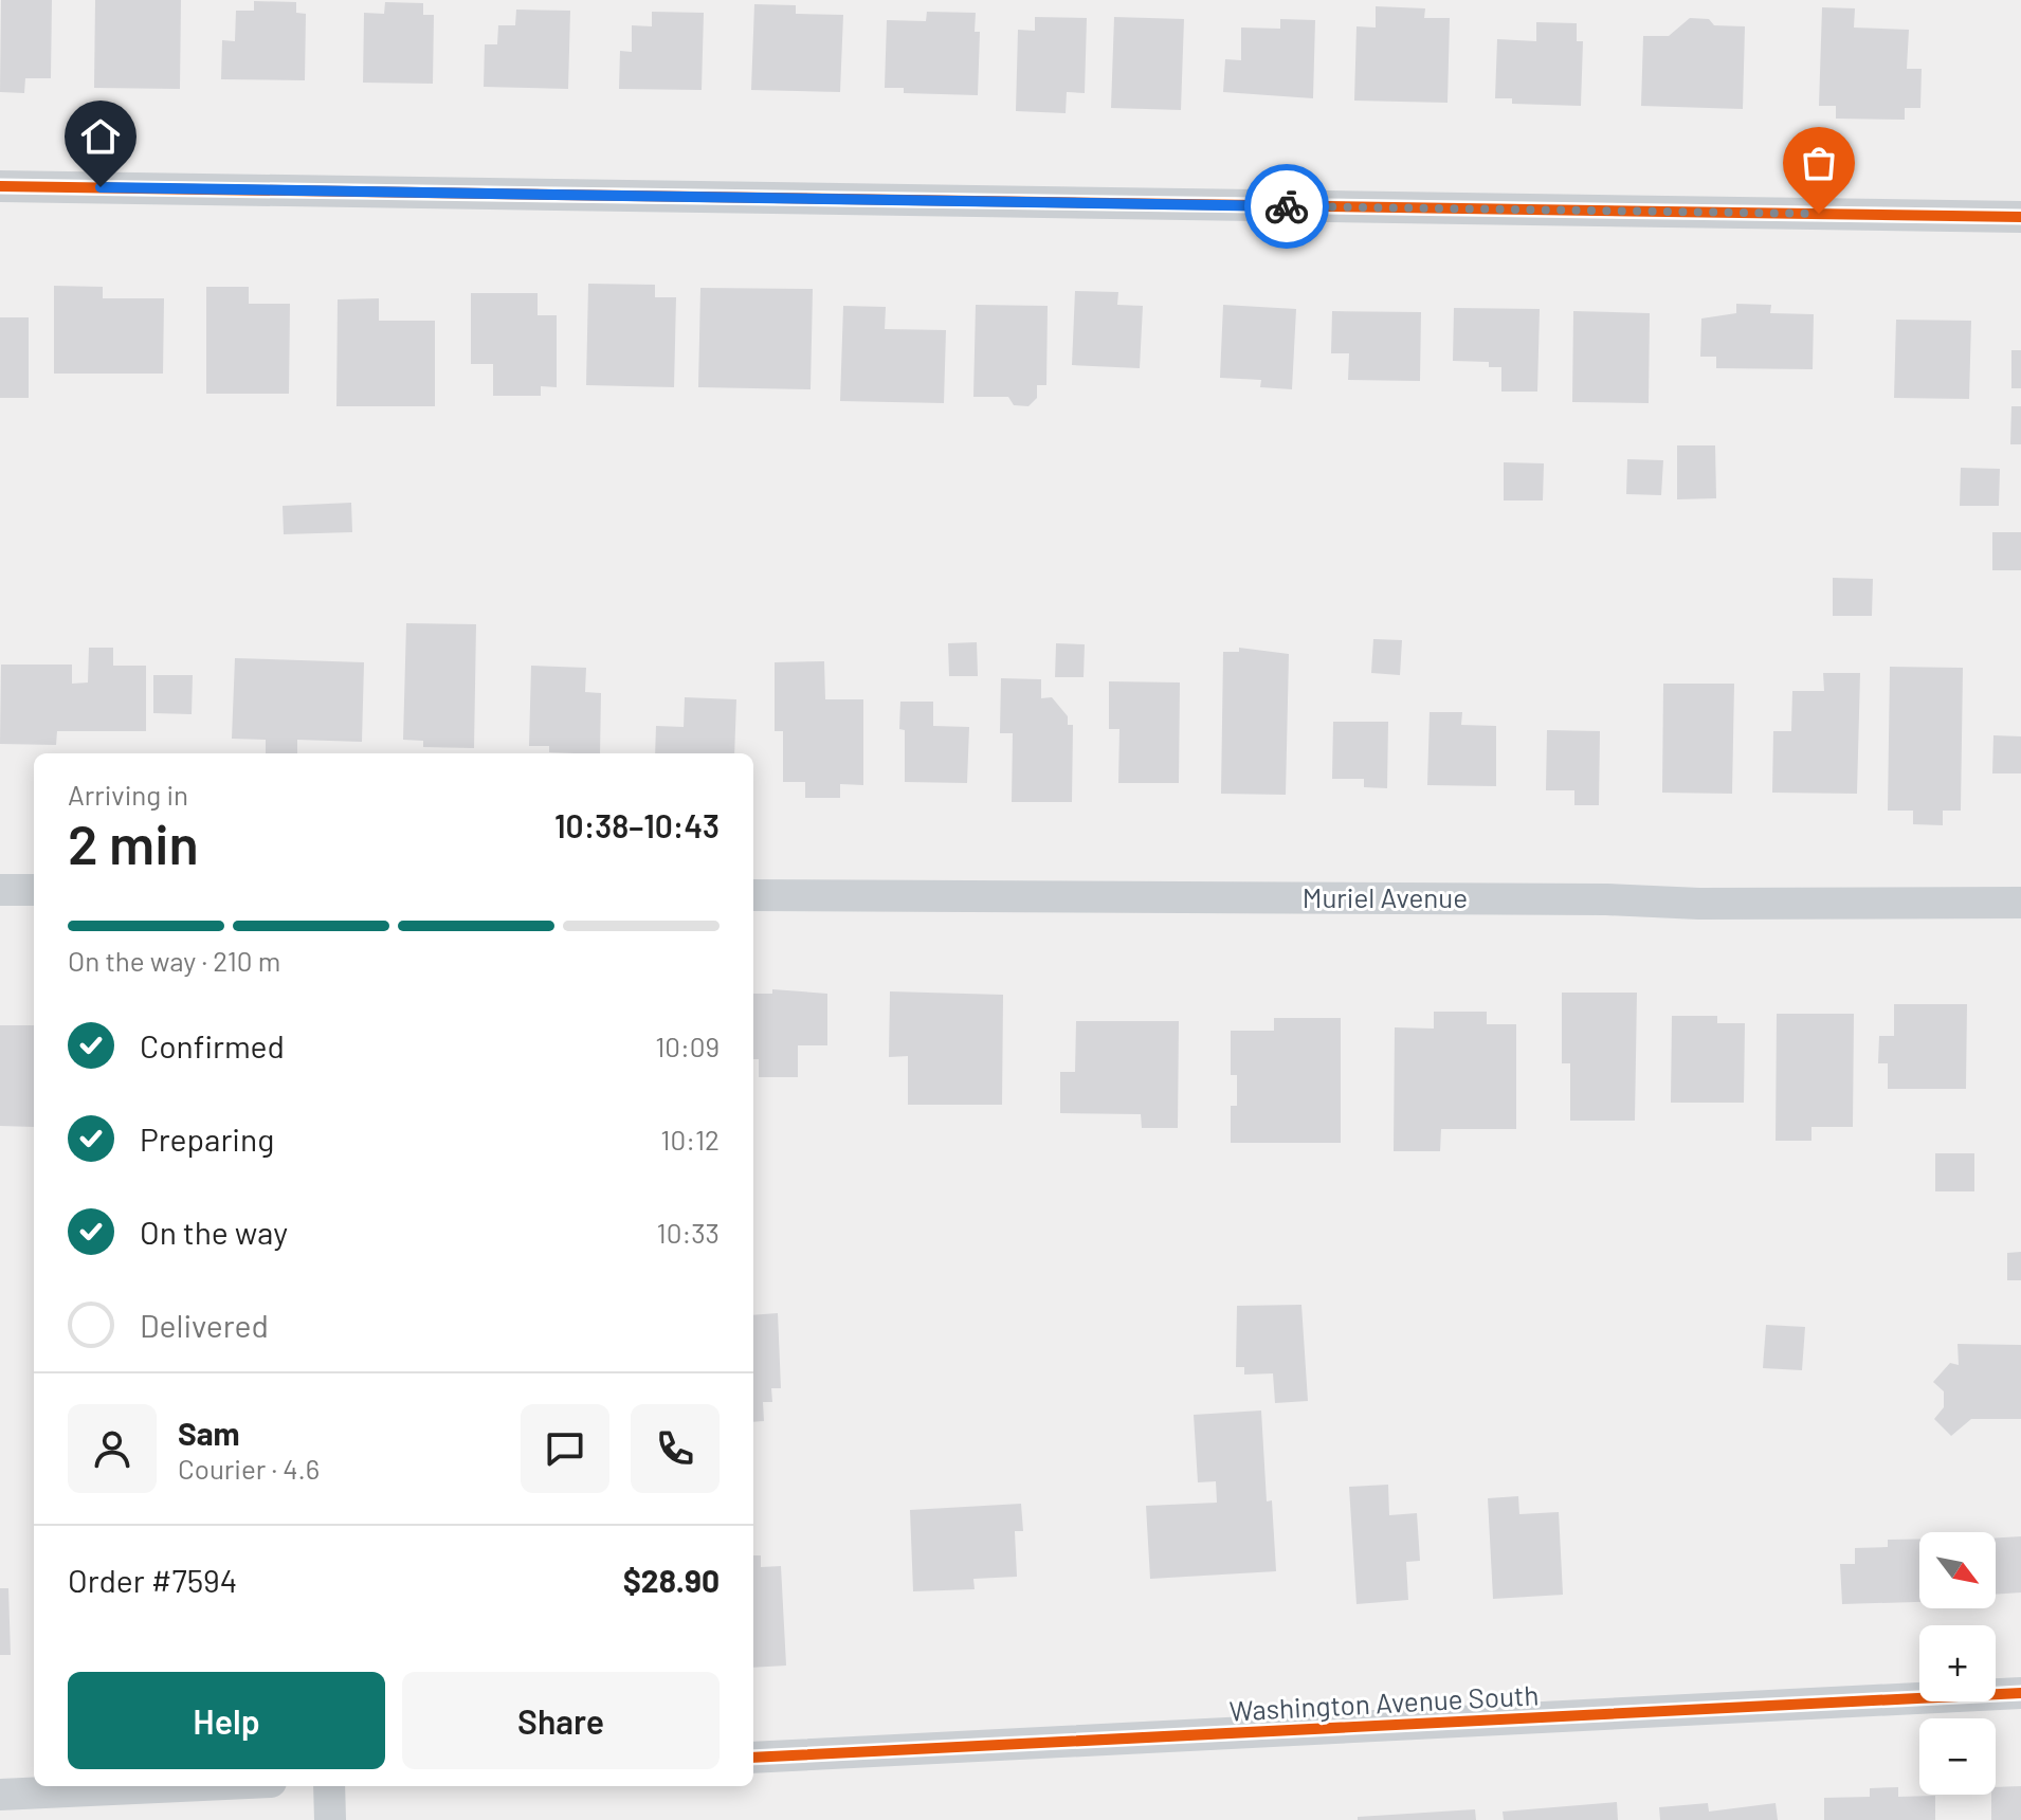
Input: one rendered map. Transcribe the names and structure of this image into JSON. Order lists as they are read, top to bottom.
{
  "streets": {
    "street": ["Muriel Avenue", "Washington Avenue South"]
  },
  "north": "bottom right",
  "page": {
    "heading": ["2 min", "Arriving in", "10:38–10:43"],
    "panel": [
      "Sam",
      "Courier · 4.6",
      "Order #7594",
      "$28.90"
    ],
    "bar": "On the way · 210 m",
    "list": [
      ["Confirmed", "10:09"],
      ["Preparing", "10:12"],
      ["On the way", "10:33"],
      "Delivered"
    ],
    "map_buttons": ["+", "−"],
    "buttons": ["Help", "Share"]
  }
}
